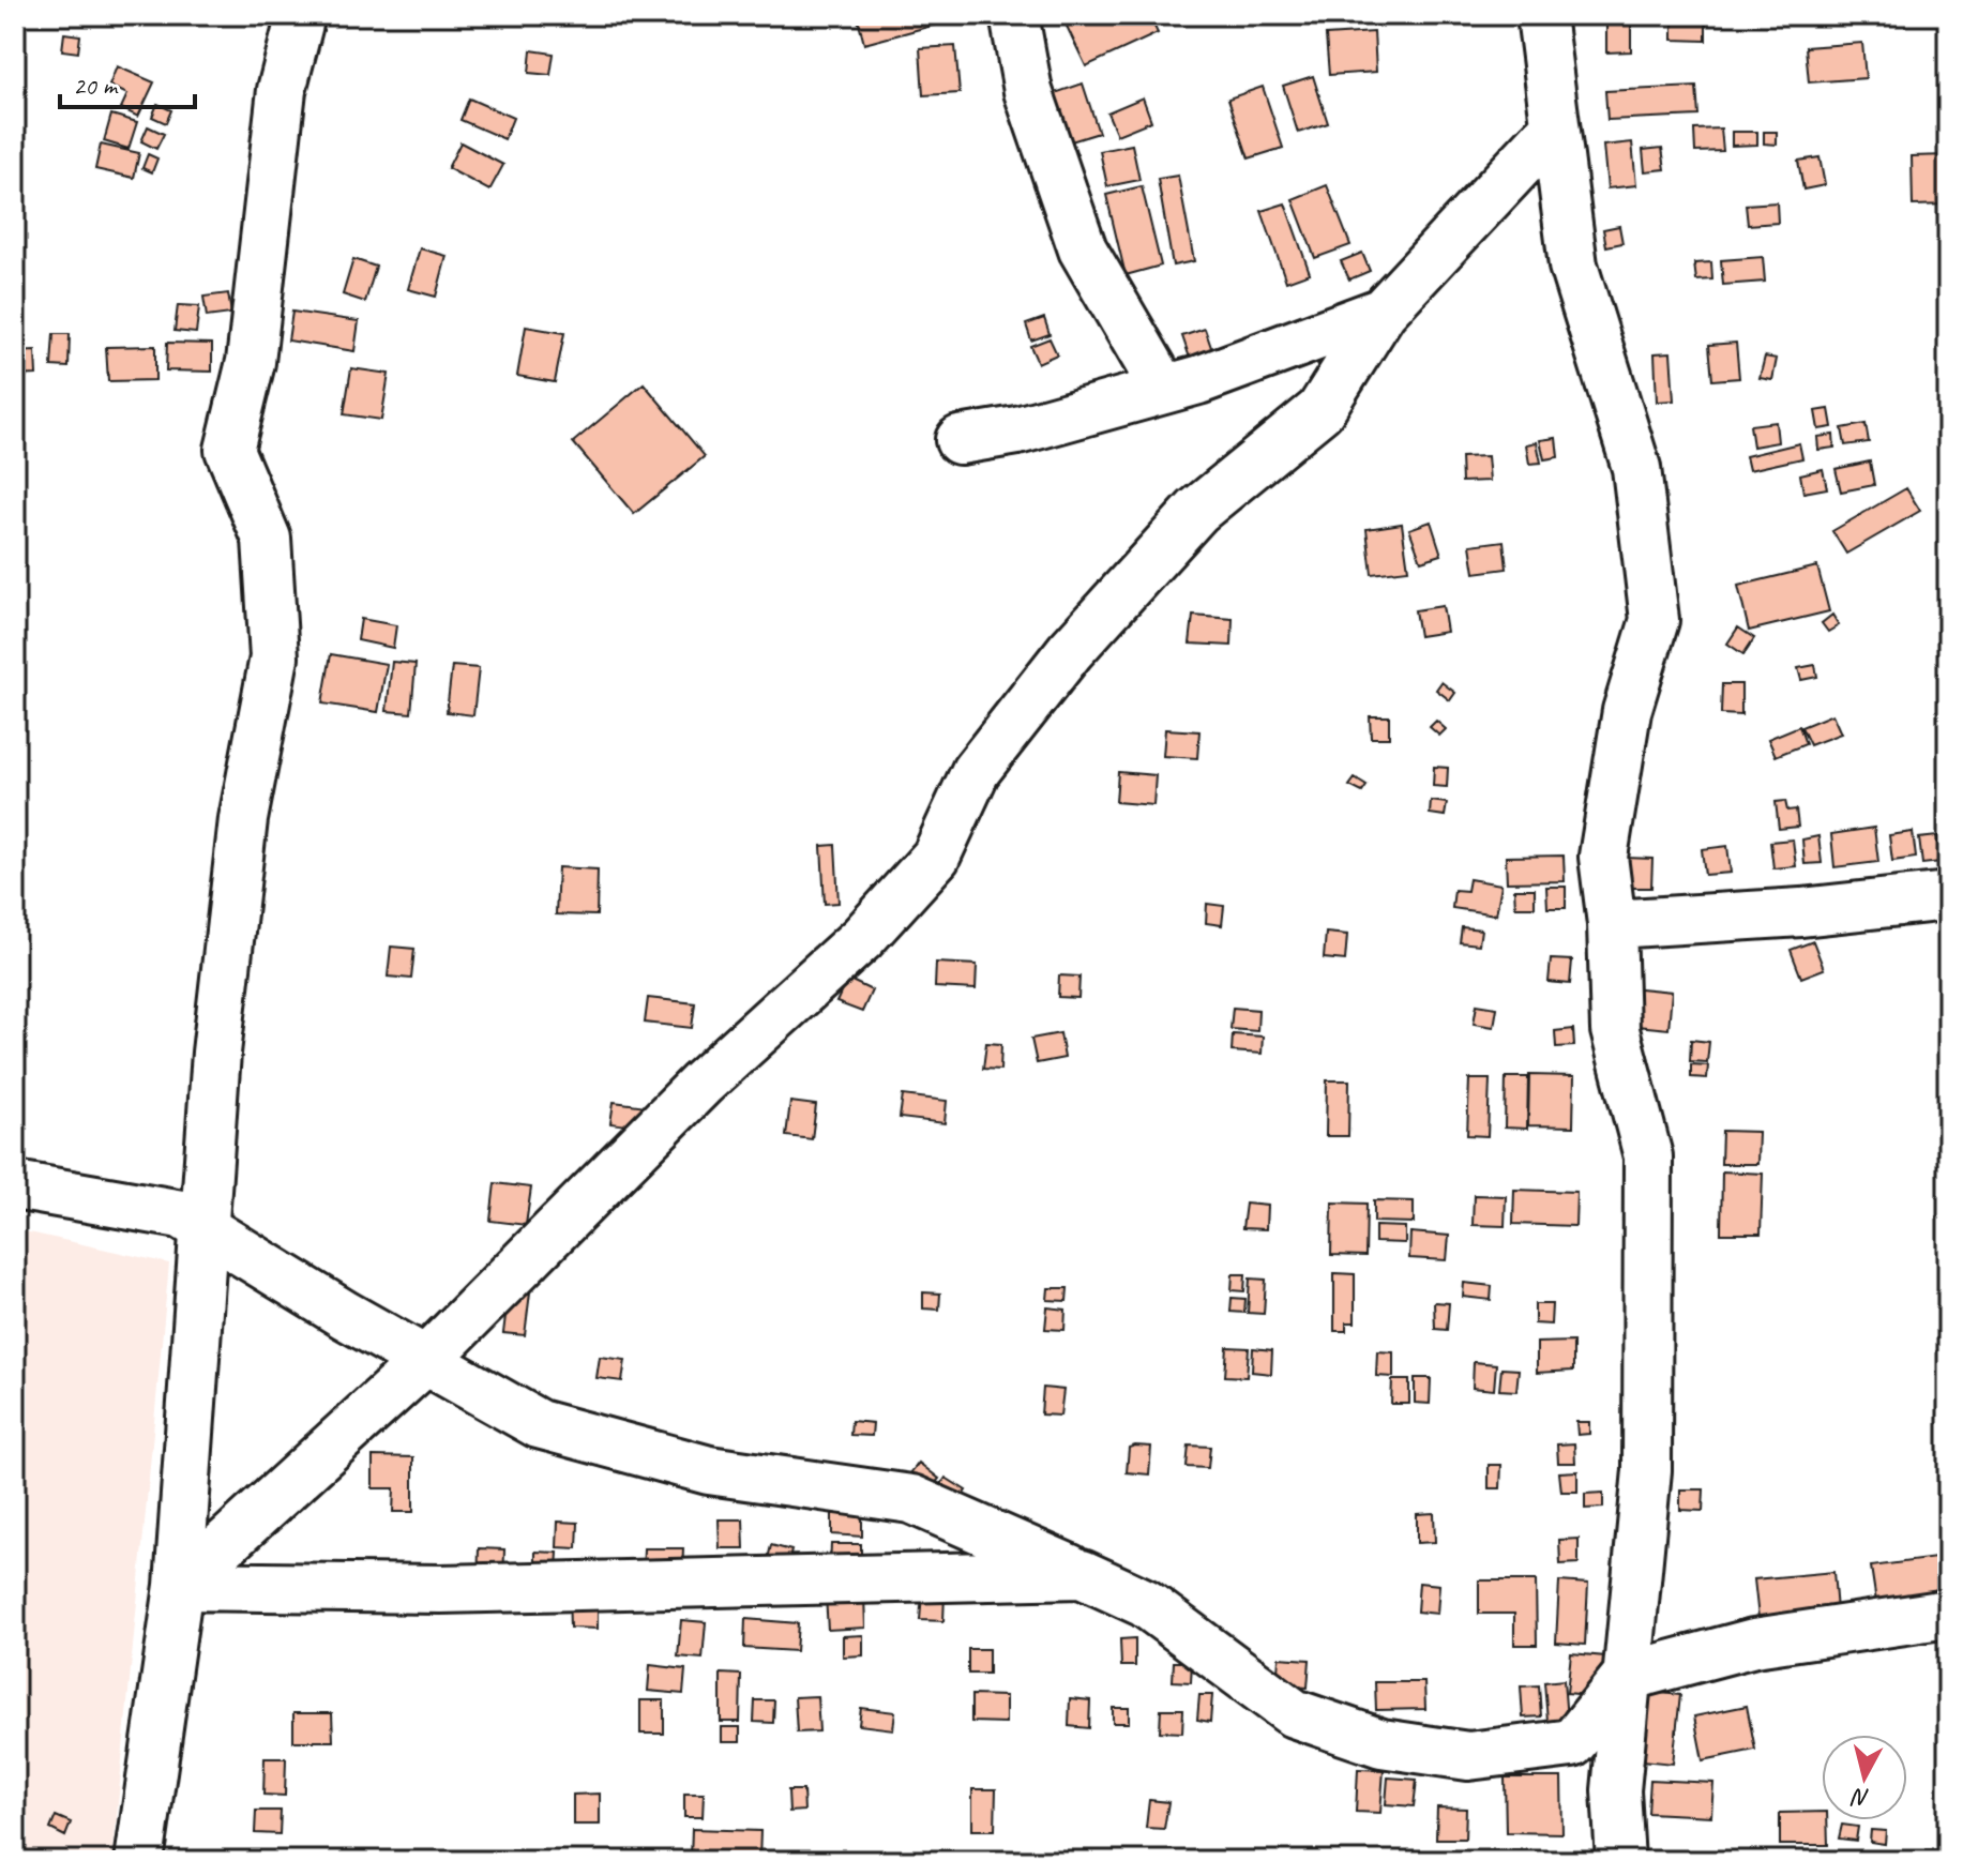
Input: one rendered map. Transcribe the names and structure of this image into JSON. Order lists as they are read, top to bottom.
{
  "scale_bar": "20 m",
  "north": "bottom"
}
